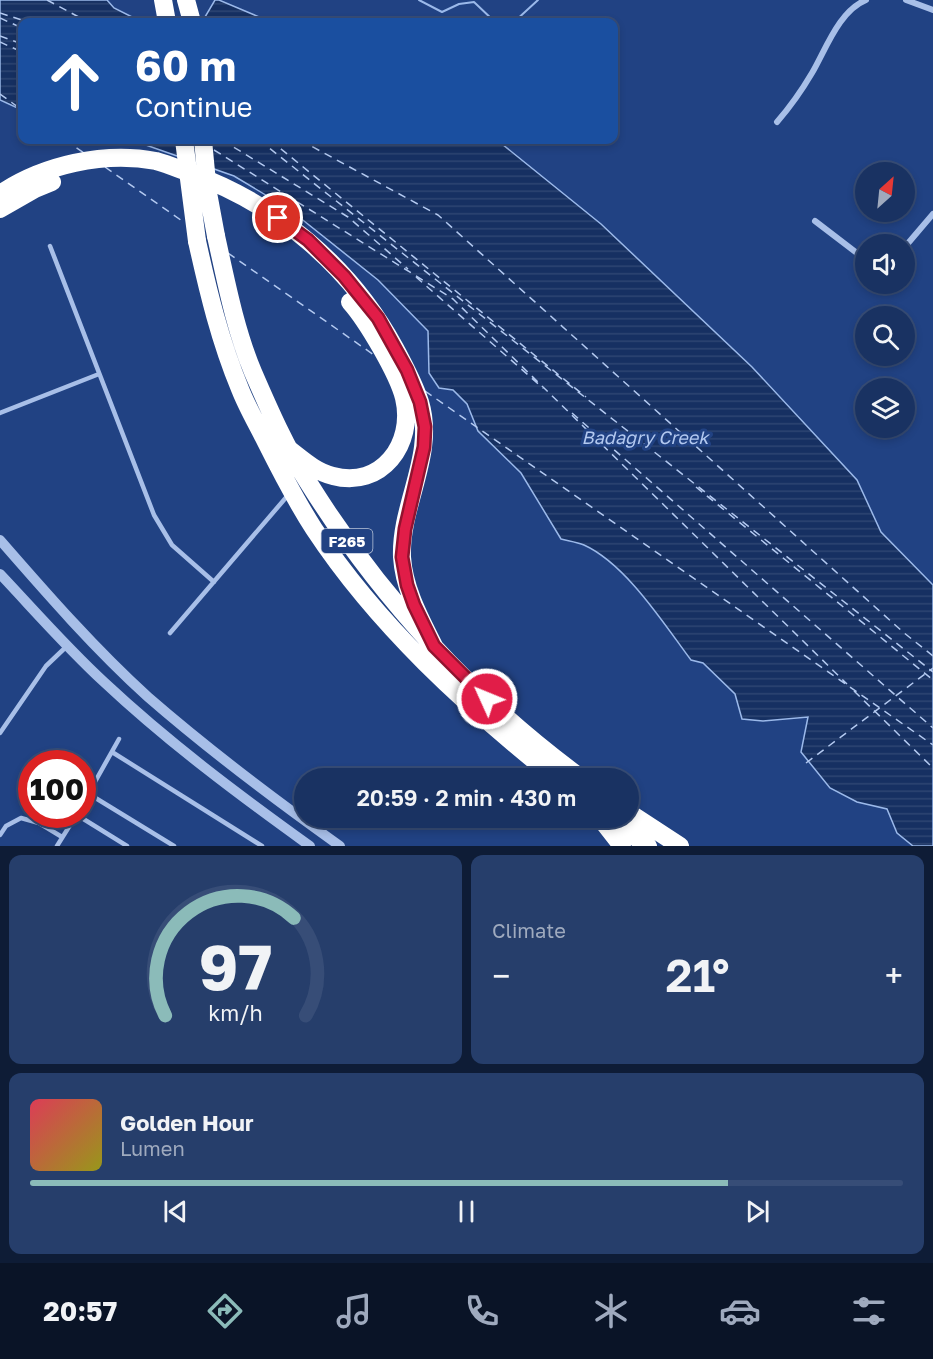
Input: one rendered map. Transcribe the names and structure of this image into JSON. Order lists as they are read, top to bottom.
{
  "streets": {
    "highway": ["F265"]
  },
  "water": ["Badagry Creek"],
  "north": "top right",
  "page": {
    "turn": ["60 m", "Continue"],
    "limit": "100",
    "trip": "20:59 · 2 min · 430 m",
    "tile": "Climate",
    "heat": ["−", "21°", "+"],
    "song": ["Golden Hour", "Lumen"],
    "tabs": "20:57",
    "gauge": ["97", "km/h"]
  }
}
